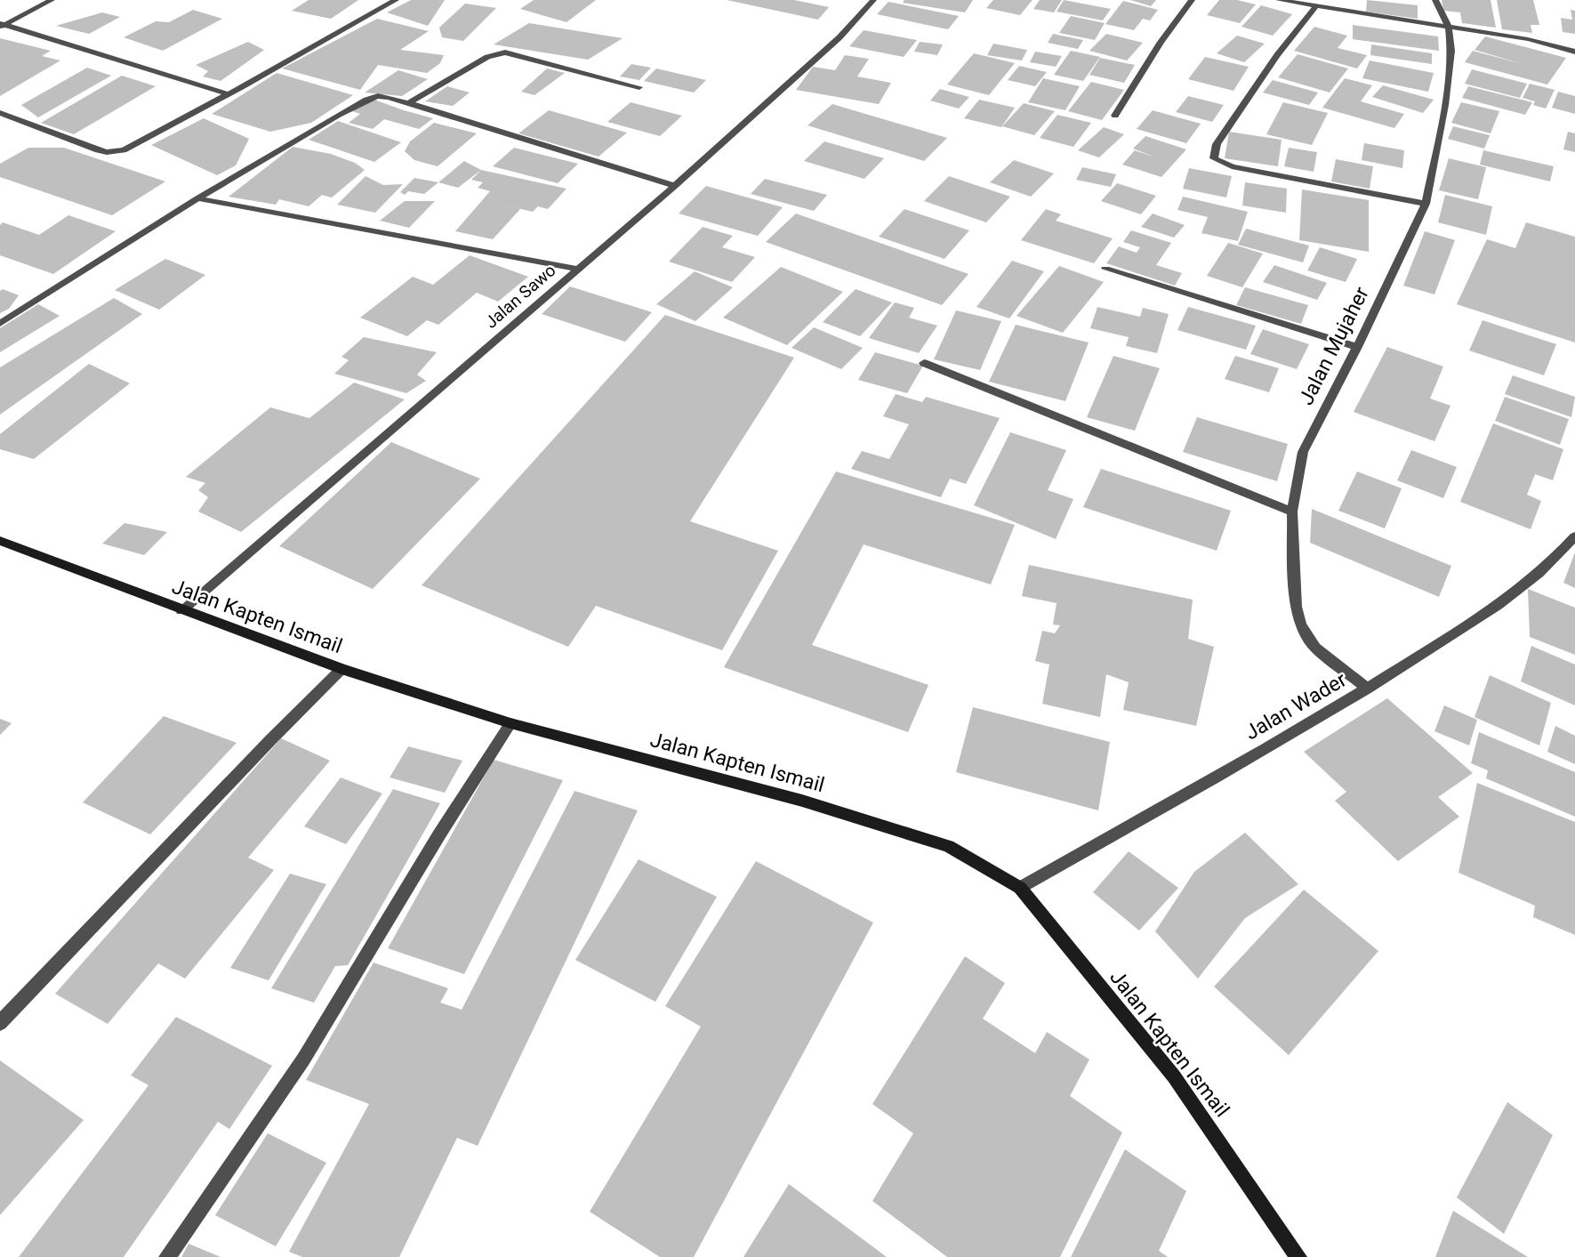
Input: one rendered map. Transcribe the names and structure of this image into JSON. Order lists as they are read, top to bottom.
{
  "streets": {
    "street": [
      "Jalan Sawo",
      "Jalan Mujaher",
      "Jalan Kapten Ismail",
      "Jalan Wader"
    ]
  },
  "crossings": [
    ["Jalan Sawo", "Jalan Kapten Ismail"],
    ["Jalan Mujaher", "Jalan Wader"],
    ["Jalan Kapten Ismail", "Jalan Wader"]
  ]
}
